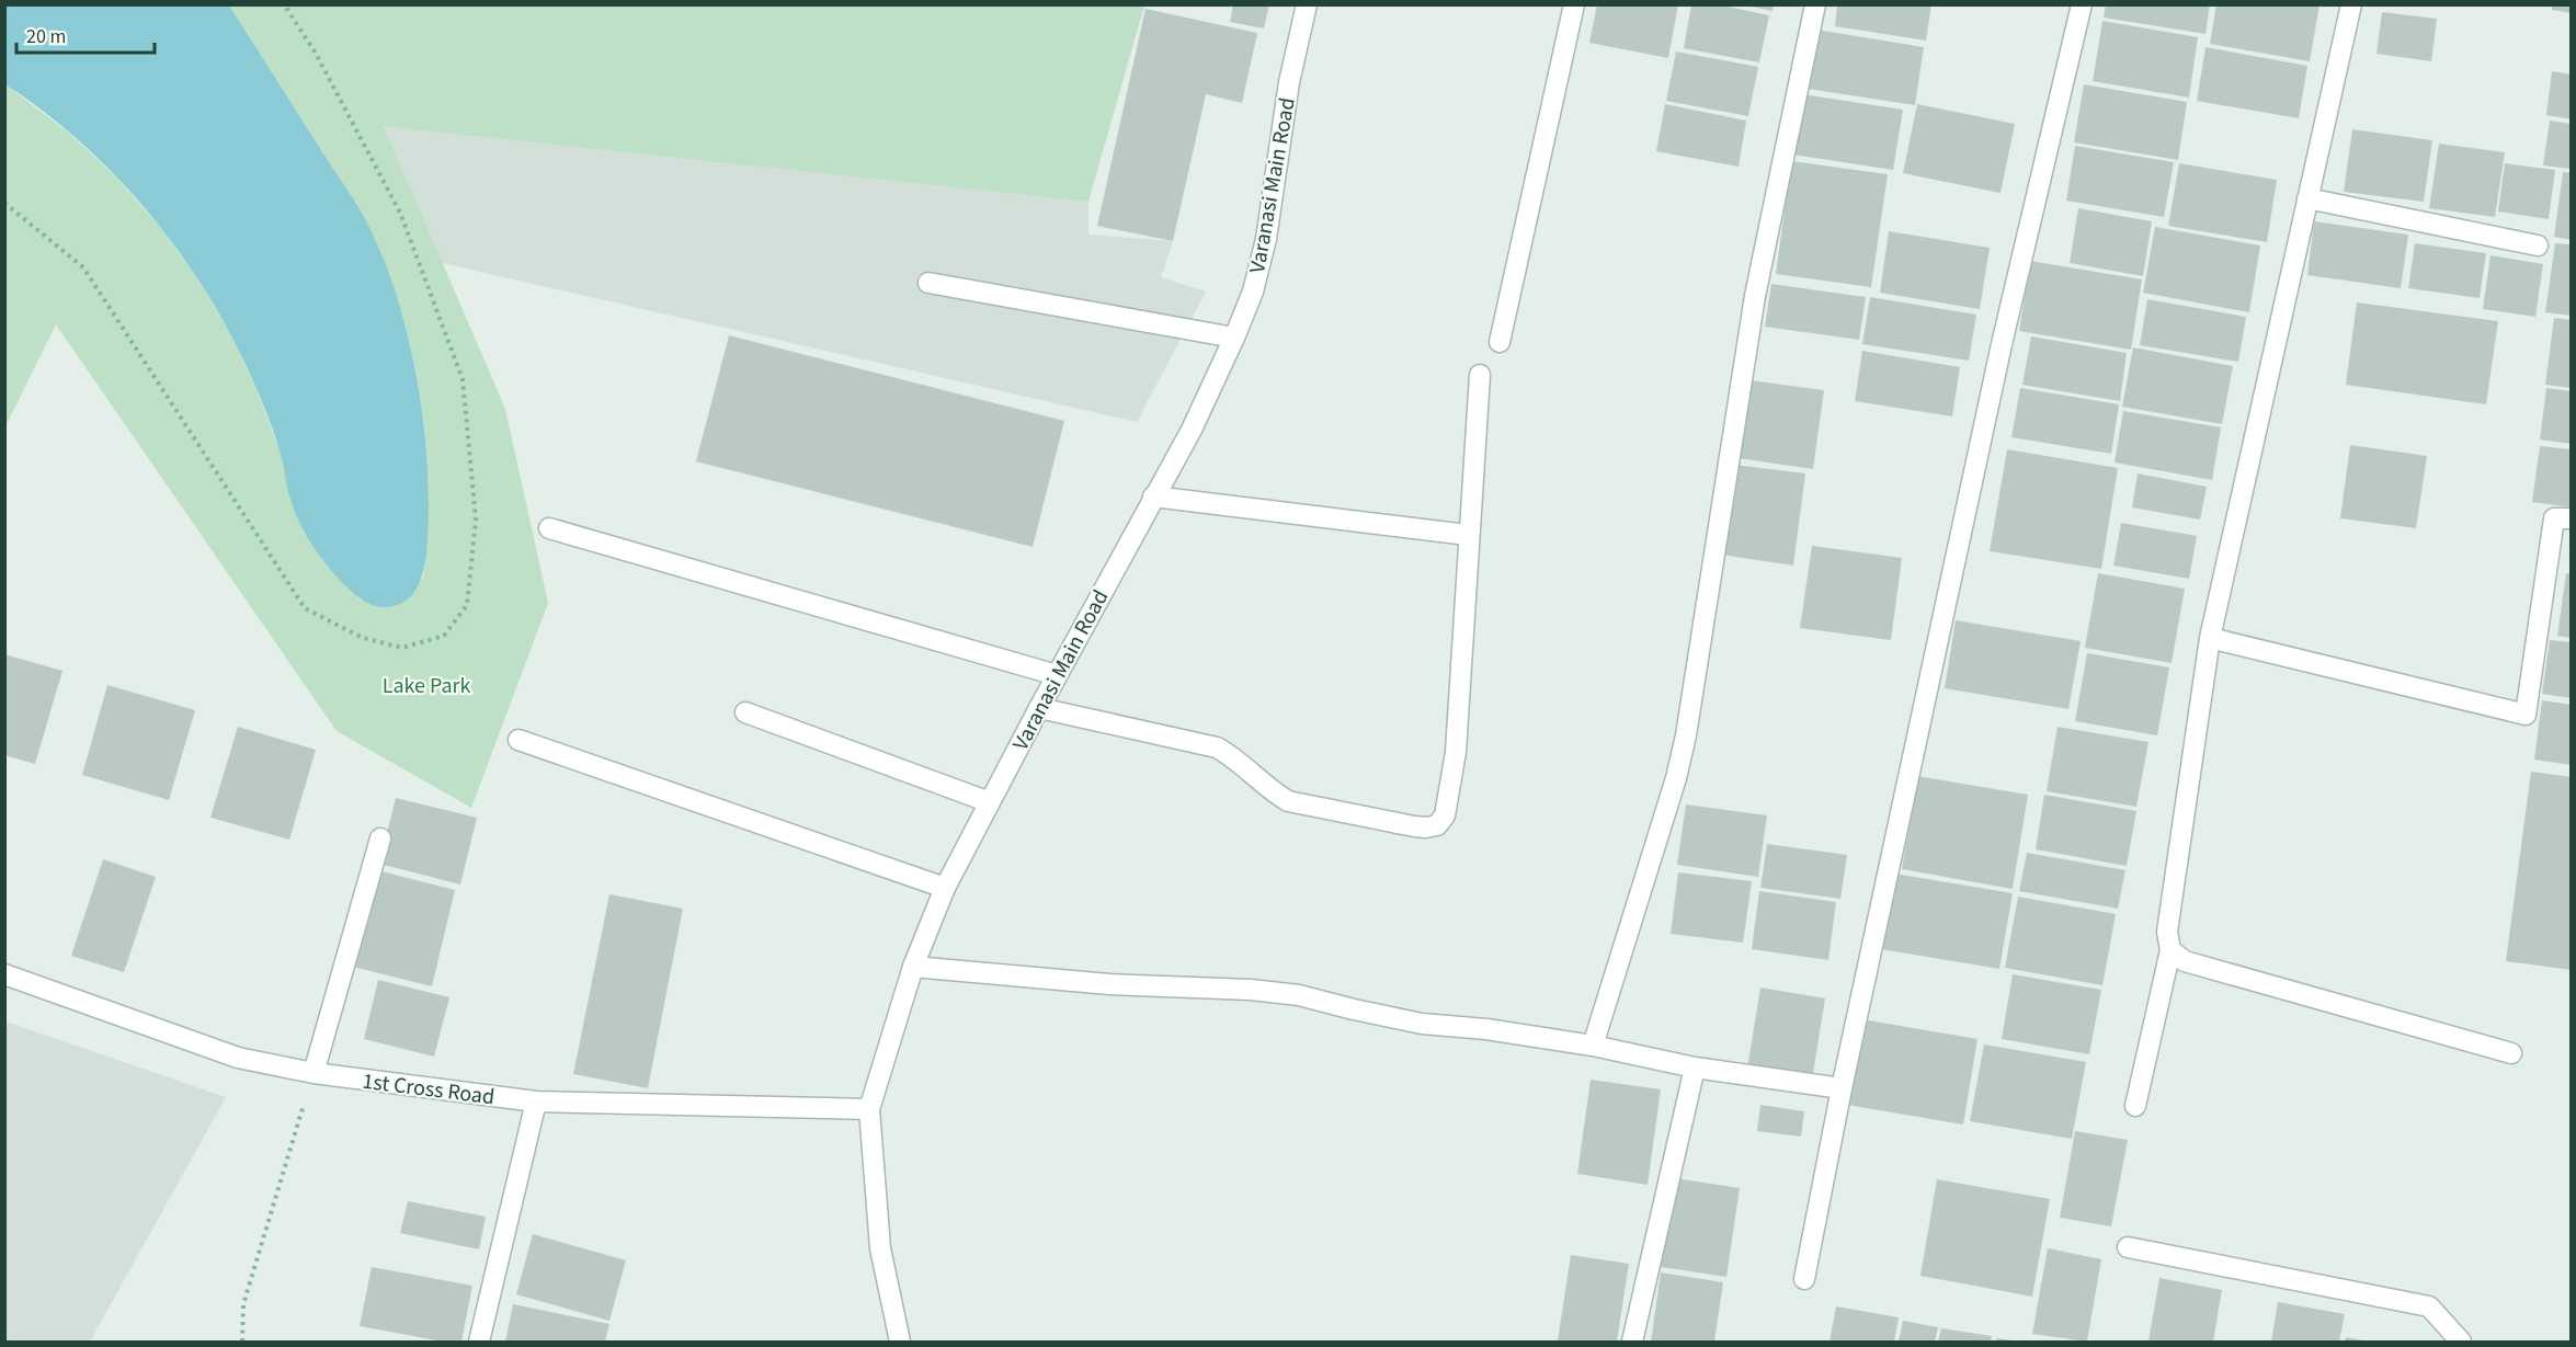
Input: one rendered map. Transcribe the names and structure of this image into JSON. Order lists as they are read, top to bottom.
{
  "streets": {
    "street": ["Varanasi Main Road", "1st Cross Road"]
  },
  "crossings": [
    ["Varanasi Main Road", "1st Cross Road"]
  ],
  "parks": ["Lake Park"],
  "scale_bar": "20 m"
}
